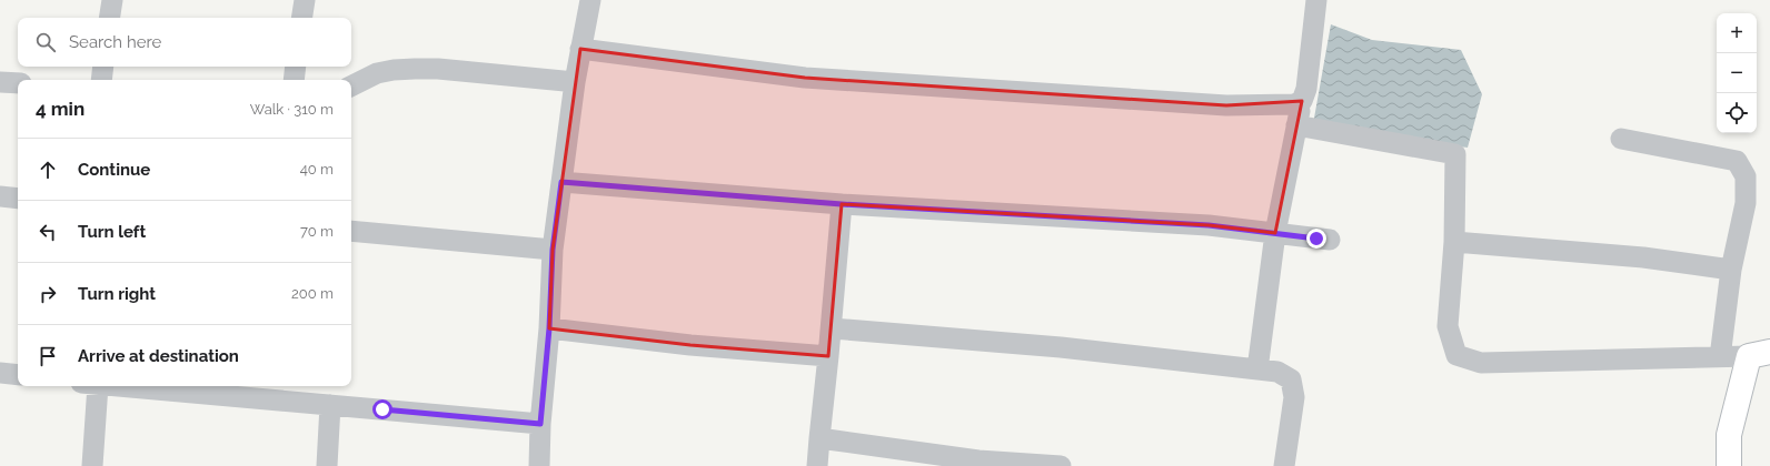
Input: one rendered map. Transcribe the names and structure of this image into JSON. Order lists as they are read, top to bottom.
{
  "page": {
    "map_buttons": ["+", "−"],
    "search": "Search here",
    "heading": ["4 min", "Walk · 310 m"],
    "list": [
      ["Continue", "40 m"],
      ["Turn left", "70 m"],
      ["Turn right", "200 m"],
      "Arrive at destination"
    ]
  }
}
